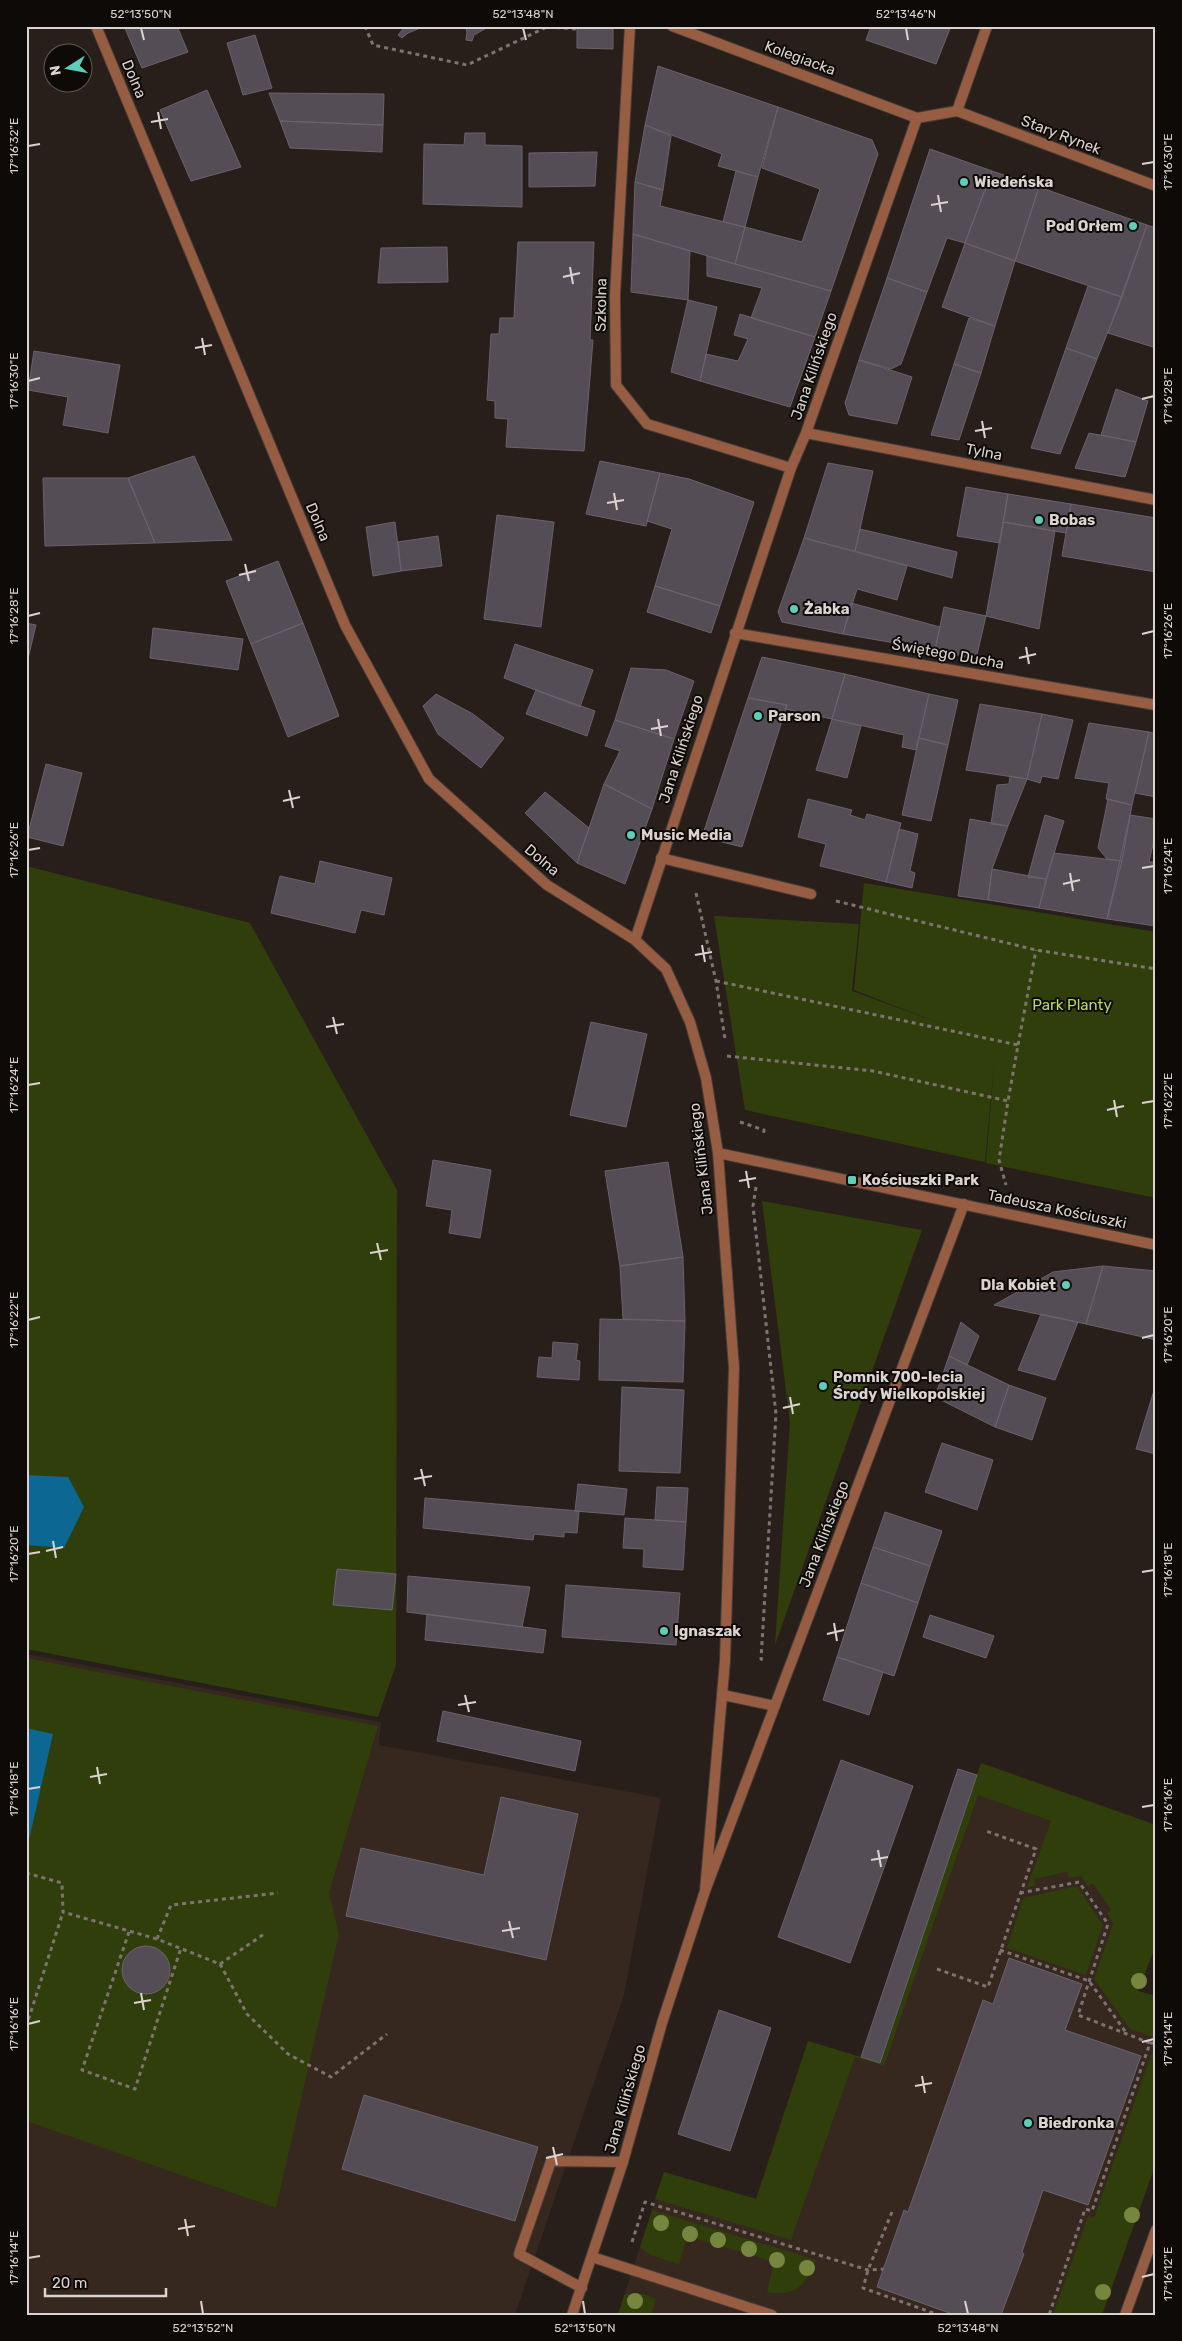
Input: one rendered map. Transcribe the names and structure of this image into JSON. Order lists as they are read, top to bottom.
{
  "streets": {
    "street": [
      "Kolegiacka",
      "Dolna",
      "Stary Rynek",
      "Szkolna",
      "Jana Kilińskiego",
      "Tylna",
      "Świętego Ducha",
      "Tadeusza Kościuszki"
    ]
  },
  "crossings": [
    ["Kolegiacka", "Jana Kilińskiego"],
    ["Dolna", "Jana Kilińskiego"],
    ["Szkolna", "Jana Kilińskiego"],
    ["Jana Kilińskiego", "Tylna"],
    ["Jana Kilińskiego", "Świętego Ducha"],
    ["Jana Kilińskiego", "Tadeusza Kościuszki"]
  ],
  "parks": ["Park Planty"],
  "places": {
    "other": [
      "Wiedeńska",
      "Pod Orłem",
      "Bobas",
      "Żabka",
      "Parson",
      "Music Media",
      "Dla Kobiet",
      "Pomnik 700-lecia Środy Wielkopolskiej",
      "Ignaszak",
      "Biedronka"
    ],
    "transit": ["Kościuszki Park"]
  },
  "scale_bar": "20 m",
  "north": "left",
  "coordinates": [
    "52°13'50\"N",
    "52°13'48\"N",
    "52°13'46\"N",
    "17°16'32\"E",
    "17°16'30\"E",
    "17°16'28\"E",
    "17°16'26\"E",
    "17°16'24\"E",
    "17°16'22\"E",
    "17°16'20\"E",
    "17°16'18\"E",
    "17°16'16\"E",
    "17°16'14\"E",
    "17°16'12\"E",
    "52°13'52\"N"
  ]
}
